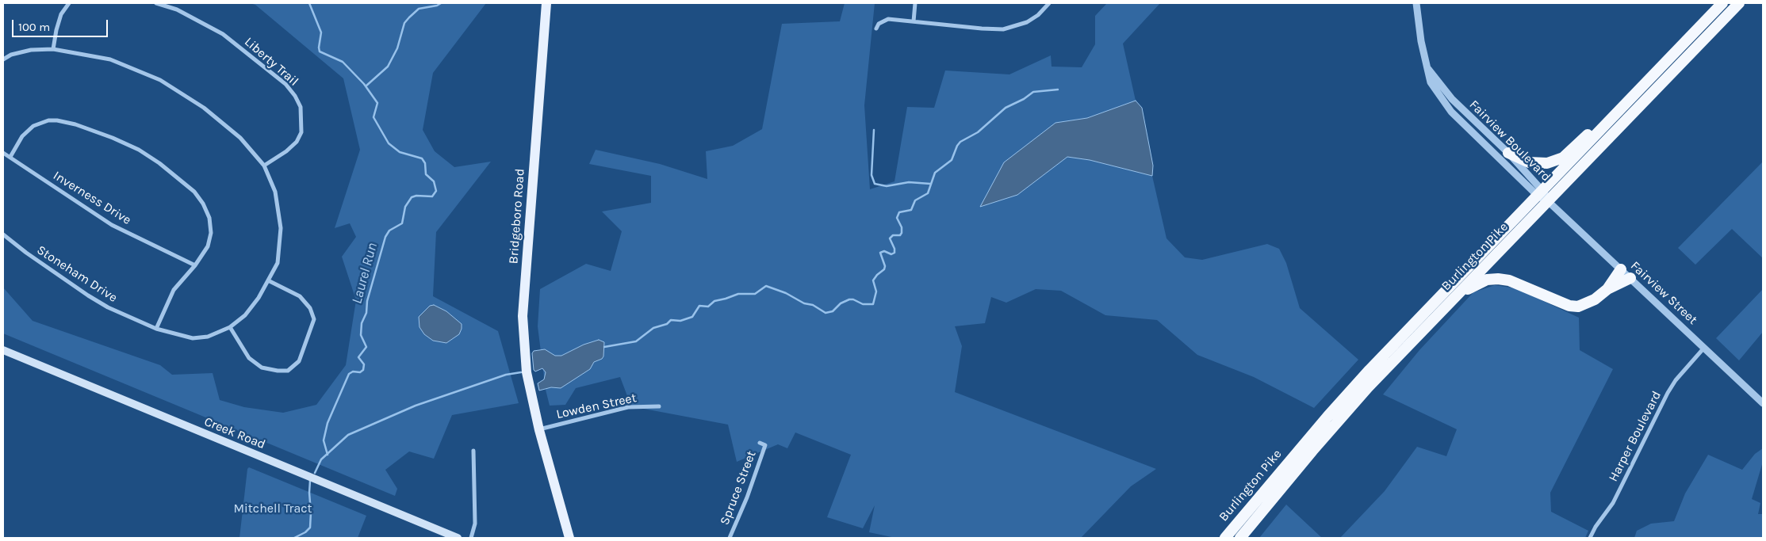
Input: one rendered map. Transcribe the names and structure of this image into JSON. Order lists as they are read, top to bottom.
{
  "streets": {
    "highway": ["Burlington Pike"],
    "main road": ["Bridgeboro Road", "Creek Road"],
    "street": [
      "Liberty Trail",
      "Fairview Boulevard",
      "Inverness Drive",
      "Stoneham Drive",
      "Fairview Street",
      "Lowden Street",
      "Harper Boulevard",
      "Spruce Street"
    ]
  },
  "crossings": [
    ["Liberty Trail", "Stoneham Drive"],
    ["Fairview Boulevard", "Burlington Pike"],
    ["Fairview Boulevard", "Fairview Street"],
    ["Bridgeboro Road", "Lowden Street"],
    ["Burlington Pike", "Fairview Street"],
    ["Fairview Street", "Harper Boulevard"]
  ],
  "water": ["Laurel Run"],
  "parks": ["Mitchell Tract"],
  "scale_bar": "100 m"
}
